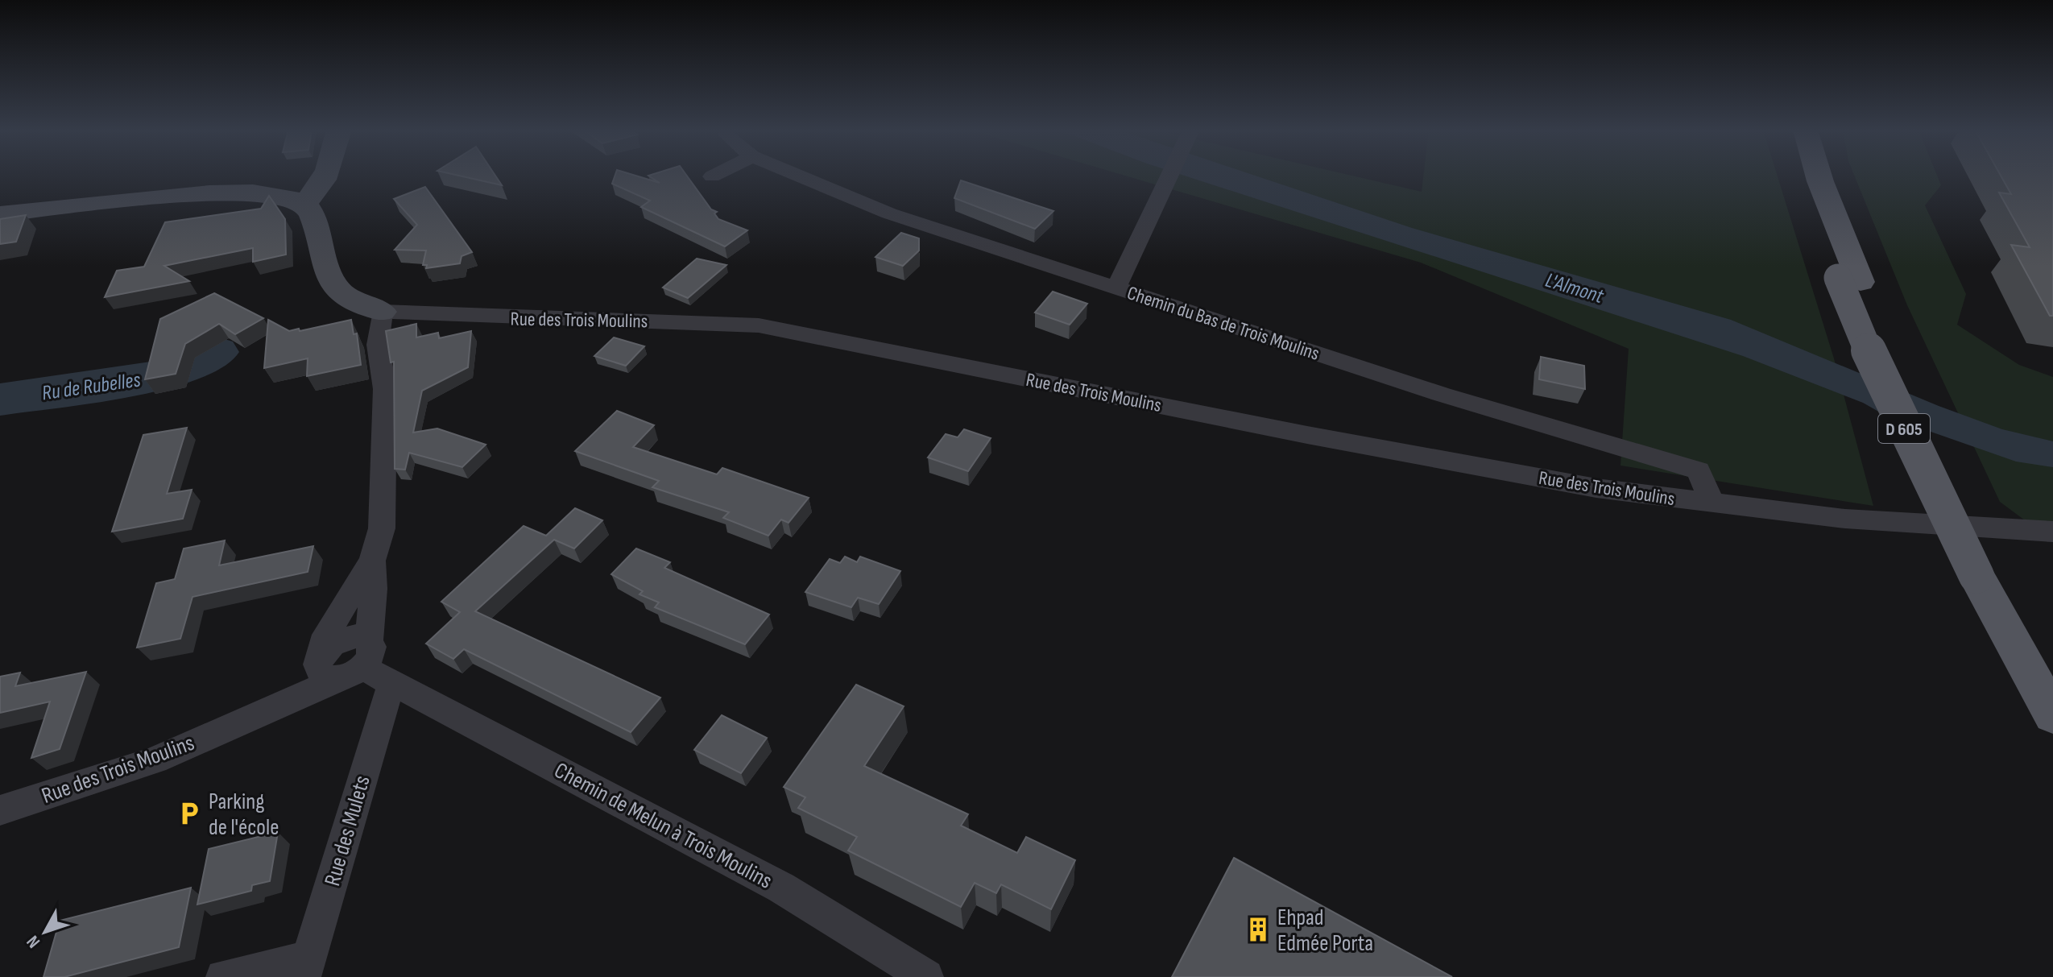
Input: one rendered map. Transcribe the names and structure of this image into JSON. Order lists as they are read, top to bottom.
{
  "streets": {
    "main road": ["D 605"],
    "street": [
      "Rue des Trois Moulins",
      "Chemin du Bas de Trois Moulins",
      "Chemin de Melun à Trois Moulins",
      "Rue des Mulets"
    ]
  },
  "crossings": [
    ["Rue des Trois Moulins", "Chemin du Bas de Trois Moulins"],
    ["Rue des Trois Moulins", "Chemin de Melun à Trois Moulins"],
    ["Chemin de Melun à Trois Moulins", "Rue des Mulets"]
  ],
  "water": ["L'Almont", "Ru de Rubelles"],
  "places": {
    "parking": ["Parking de l'école"],
    "building": ["Ehpad Edmée Porta"]
  },
  "north": "bottom left"
}
